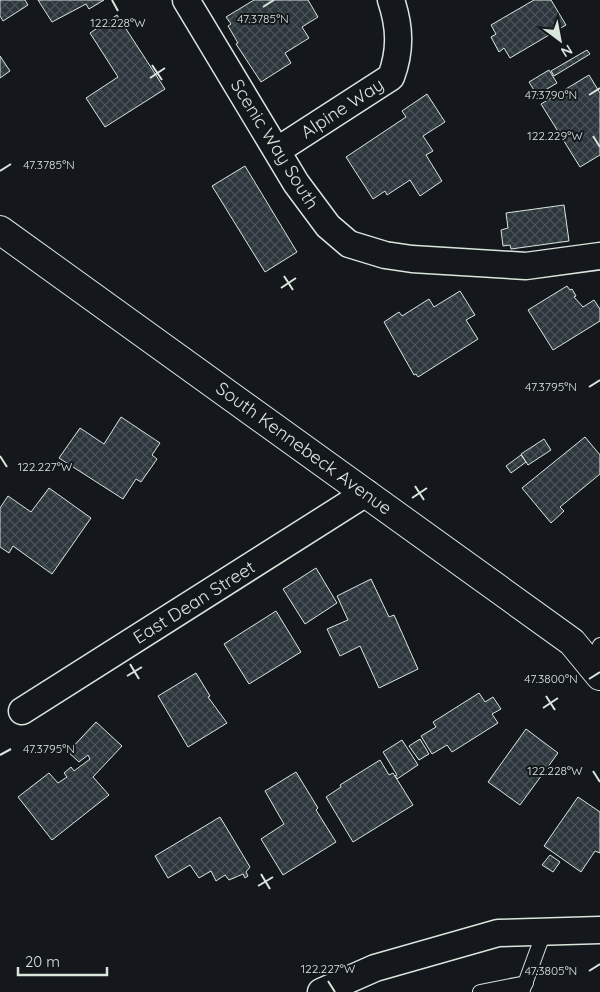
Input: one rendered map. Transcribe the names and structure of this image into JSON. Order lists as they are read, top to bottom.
{
  "streets": {
    "street": [
      "Alpine Way",
      "Scenic Way South",
      "South Kennebeck Avenue",
      "East Dean Street"
    ]
  },
  "crossings": [
    ["Alpine Way", "Scenic Way South"],
    ["South Kennebeck Avenue", "East Dean Street"]
  ],
  "scale_bar": "20 m",
  "north": "bottom right",
  "coordinates": [
    "47.3785°N",
    "122.228°W",
    "47.3790°N",
    "122.229°W",
    "47.3795°N",
    "122.227°W",
    "47.3800°N",
    "47.3805°N"
  ]
}
